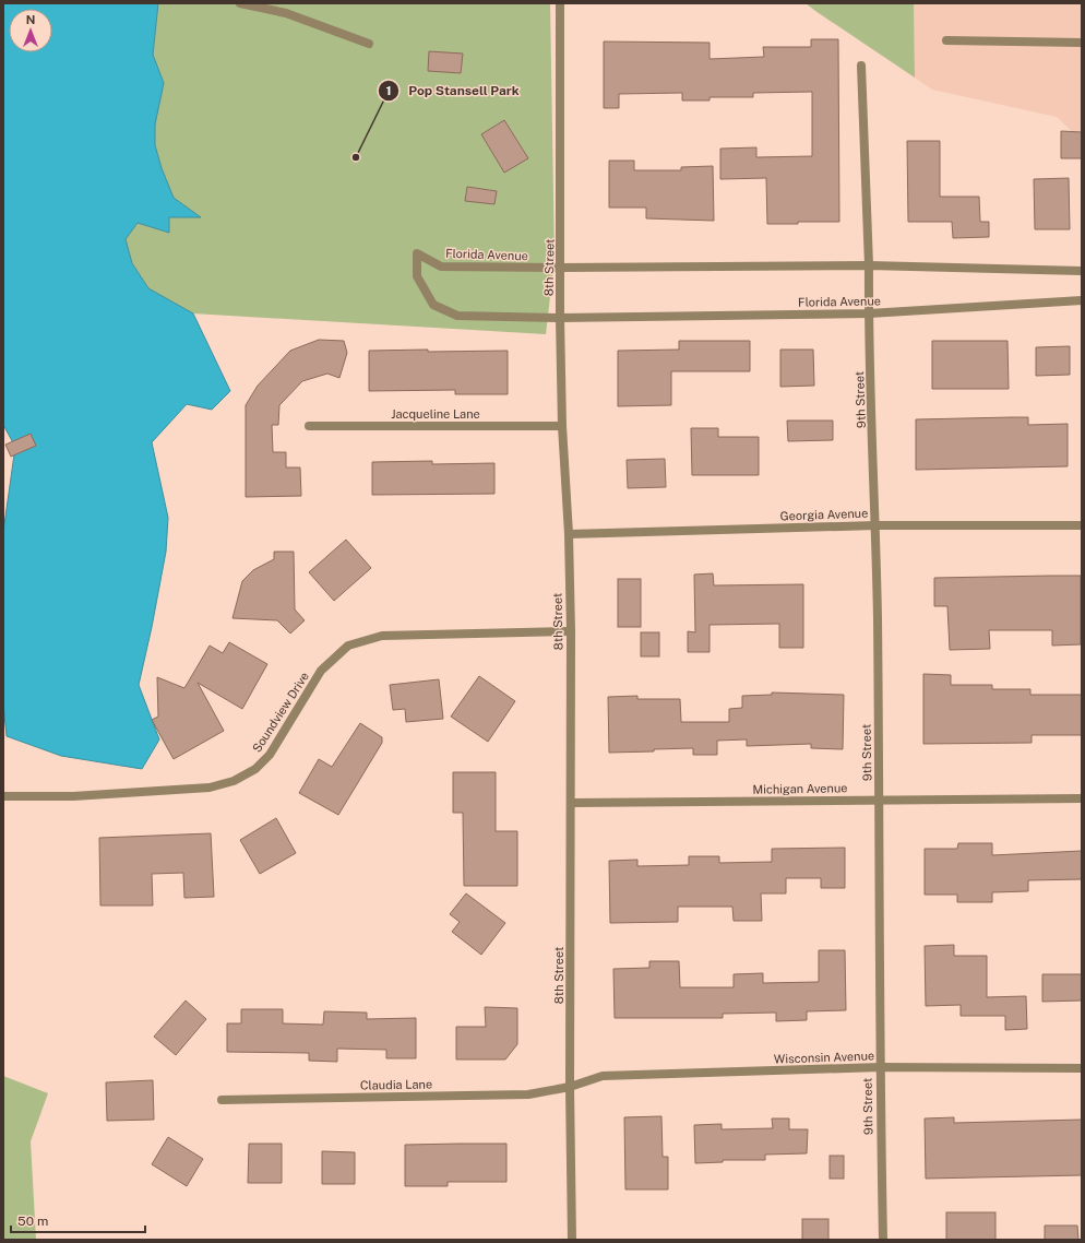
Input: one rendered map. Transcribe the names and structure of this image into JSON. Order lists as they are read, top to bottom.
{
  "streets": {
    "street": [
      "Florida Avenue",
      "8th Street",
      "9th Street",
      "Jacqueline Lane",
      "Georgia Avenue",
      "Soundview Drive",
      "Michigan Avenue",
      "Wisconsin Avenue",
      "Claudia Lane"
    ]
  },
  "crossings": [
    ["Florida Avenue", "8th Street"],
    ["Florida Avenue", "9th Street"],
    ["8th Street", "Jacqueline Lane"],
    ["8th Street", "Georgia Avenue"],
    ["8th Street", "Soundview Drive"],
    ["8th Street", "Michigan Avenue"],
    ["8th Street", "Wisconsin Avenue"],
    ["8th Street", "Claudia Lane"],
    ["9th Street", "Georgia Avenue"],
    ["9th Street", "Michigan Avenue"],
    ["9th Street", "Wisconsin Avenue"],
    ["Wisconsin Avenue", "Claudia Lane"]
  ],
  "places": ["Pop Stansell Park"],
  "scale_bar": "50 m",
  "north": "top"
}
